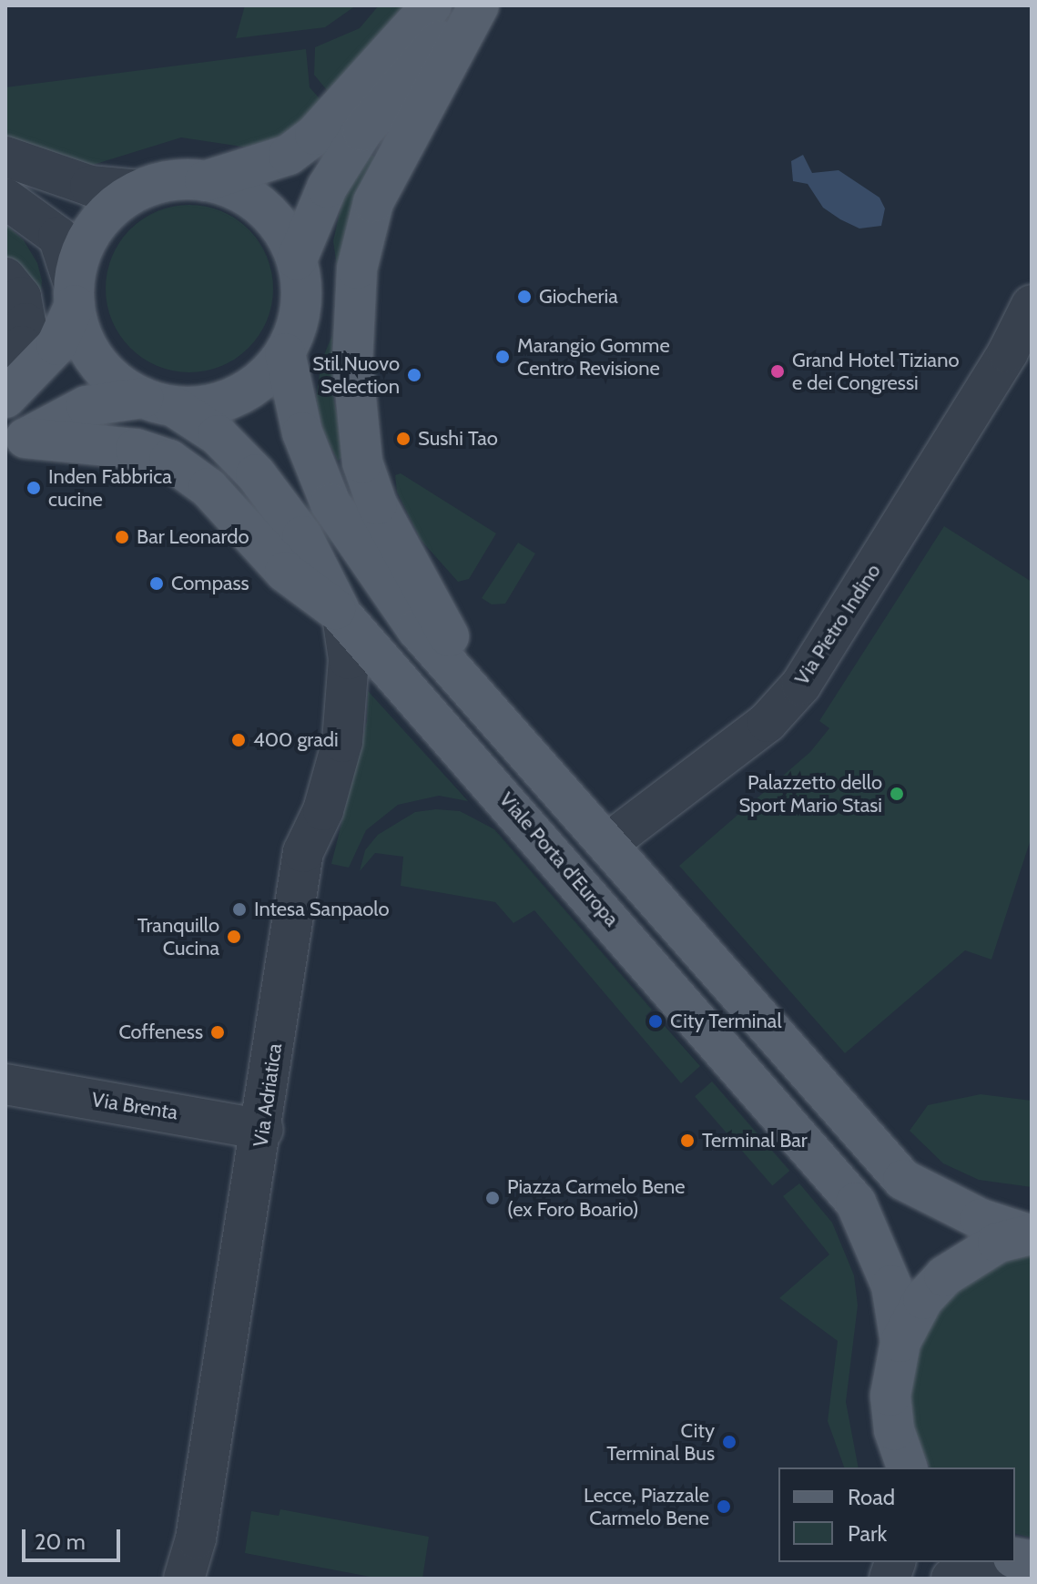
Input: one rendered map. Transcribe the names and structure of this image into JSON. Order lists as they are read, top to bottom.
{
  "streets": {
    "main road": ["Viale Porta d'Europa"],
    "street": ["Via Pietro Indino", "Via Adriatica", "Via Brenta"]
  },
  "crossings": [
    ["Via Pietro Indino", "Viale Porta d'Europa"],
    ["Viale Porta d'Europa", "Via Adriatica"],
    ["Via Adriatica", "Via Brenta"]
  ],
  "places": [
    "Giocheria",
    "Marangio Gomme Centro Revisione",
    "Grand Hotel Tiziano e dei Congressi",
    "Stil.Nuovo Selection",
    "Sushi Tao",
    "Inden Fabbrica cucine",
    "Bar Leonardo",
    "Compass",
    "400 gradi",
    "Palazzetto dello Sport Mario Stasi",
    "Intesa Sanpaolo",
    "Tranquillo Cucina",
    "City Terminal",
    "Coffeness",
    "Terminal Bar",
    "Piazza Carmelo Bene (ex Foro Boario)",
    "City Terminal Bus",
    "Lecce, Piazzale Carmelo Bene"
  ],
  "legend": ["Road", "Park"],
  "scale_bar": "20 m"
}
